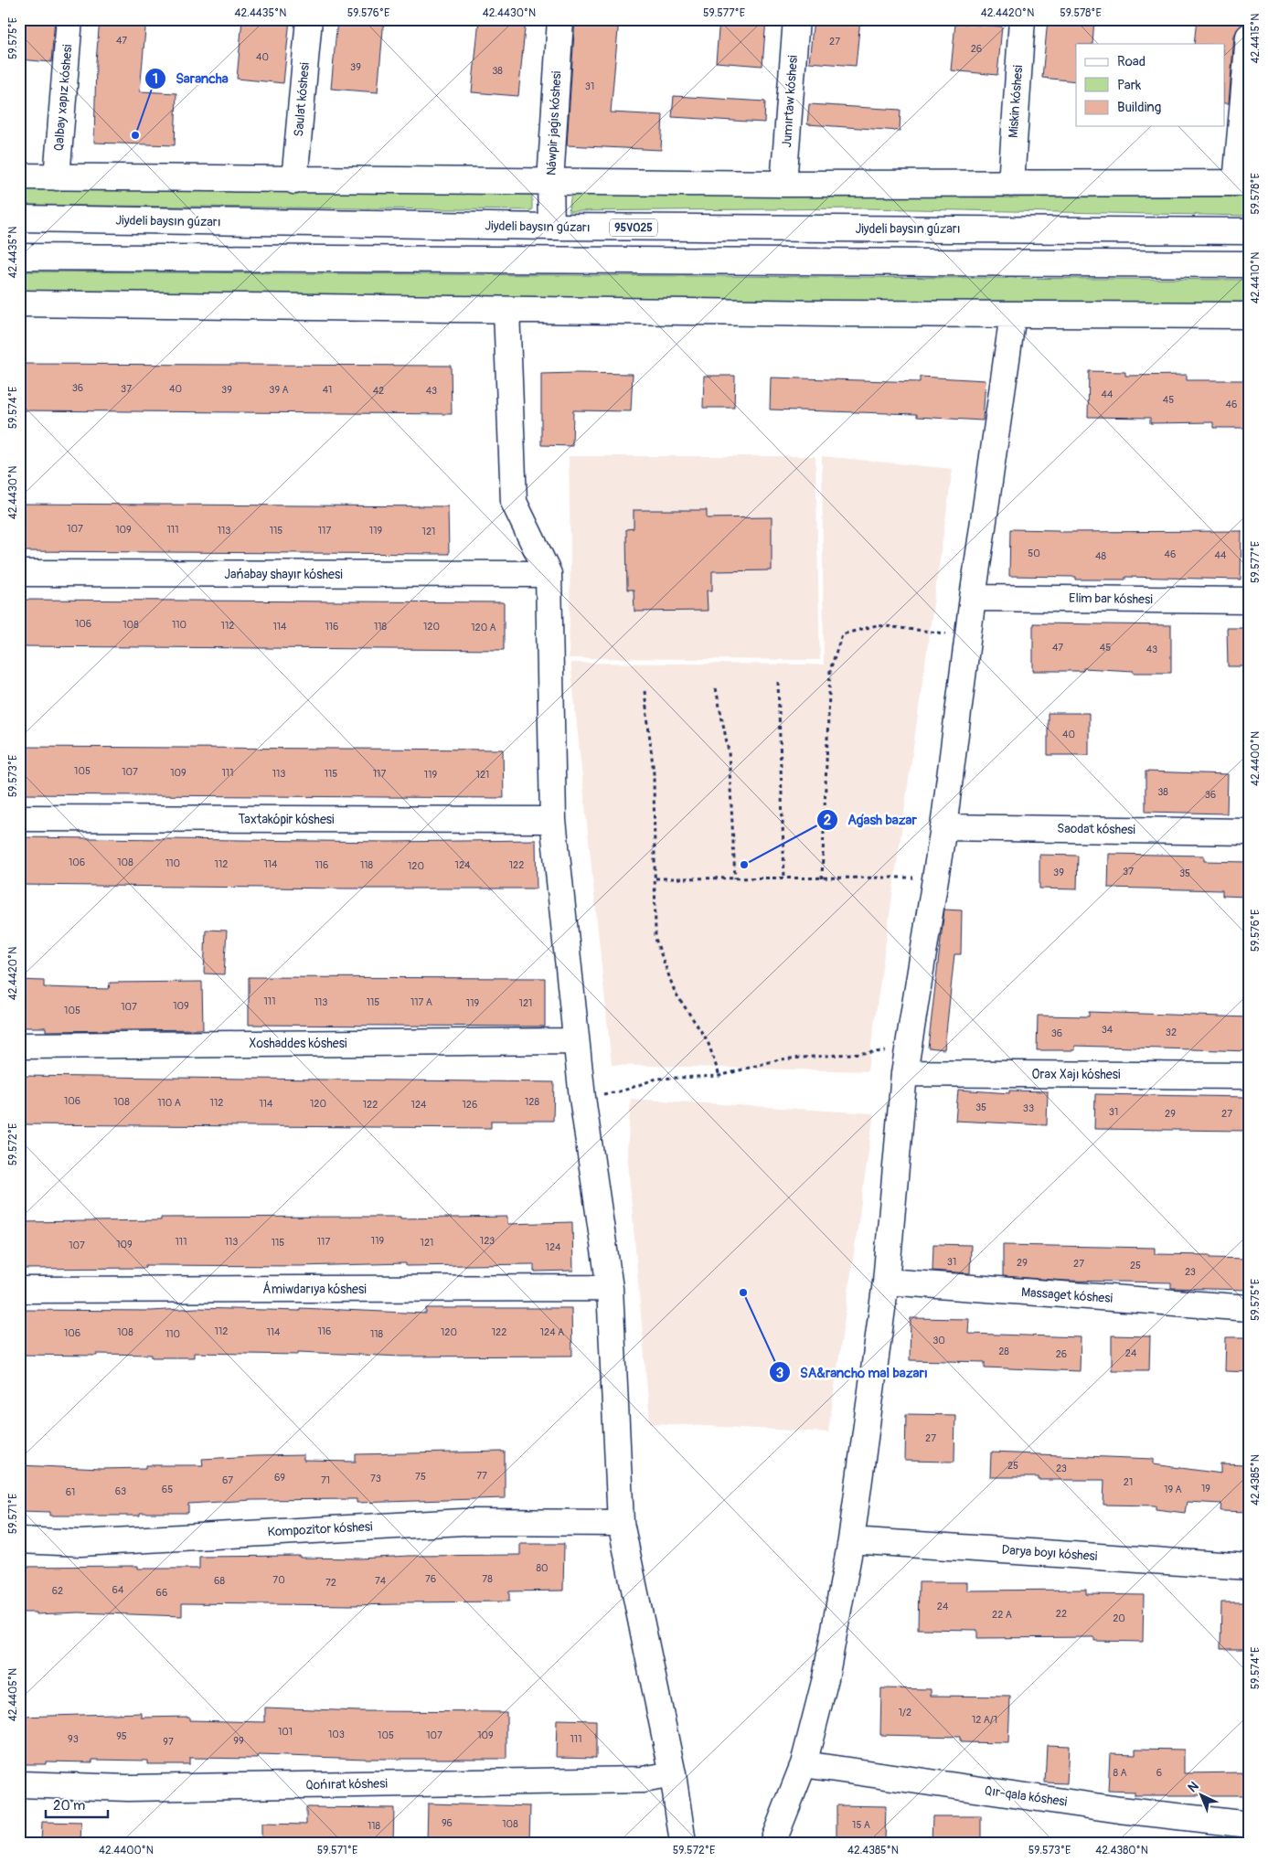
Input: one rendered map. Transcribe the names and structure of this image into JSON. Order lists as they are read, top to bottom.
{
  "streets": {
    "street": [
      "Qalbay xapız kóshesi",
      "Saulat kóshesi",
      "Jumırtaw kóshesi",
      "Miskin kóshesi",
      "Náwpir jaǵıs kóshesi",
      "Jiydeli baysın gúzarı",
      "95V025",
      "Jańabay shayır kóshesi",
      "Elim bar kóshesi",
      "Taxtakópir kóshesi",
      "Saodat kóshesi",
      "Xoshaddes kóshesi",
      "Orax Xajı kóshesi",
      "Ámiwdarıya kóshesi",
      "Massaget kóshesi",
      "Kompozitor kóshesi",
      "Darya boyı kóshesi",
      "Qońırat kóshesi",
      "Qır-qala kóshesi"
    ]
  },
  "crossings": [
    ["Náwpir jaǵıs kóshesi", "Jiydeli baysın gúzarı"]
  ],
  "places": ["Sarancha", "Aǵash bazar", "SA&rancho mal bazarı"],
  "house_numbers": [
    "47",
    "27",
    "26",
    "40",
    "39",
    "38",
    "31",
    "36",
    "37",
    "40",
    "39",
    "39 А",
    "41",
    "42",
    "43",
    "44",
    "45",
    "46",
    "107",
    "109",
    "111",
    "113",
    "115",
    "117",
    "119",
    "121",
    "50",
    "46",
    "44",
    "48",
    "106",
    "108",
    "110",
    "112",
    "114",
    "116",
    "118",
    "120",
    "120 А",
    "47",
    "45",
    "43",
    "40",
    "105",
    "107",
    "109",
    "111",
    "113",
    "115",
    "117",
    "119",
    "121",
    "38",
    "36",
    "106",
    "108",
    "110",
    "112",
    "114",
    "116",
    "118",
    "124",
    "122",
    "120",
    "37",
    "39",
    "35",
    "111",
    "113",
    "115",
    "117 А",
    "119",
    "121",
    "109",
    "107",
    "105",
    "34",
    "32",
    "36",
    "106",
    "108",
    "128",
    "110 А",
    "112",
    "114",
    "120",
    "122",
    "124",
    "126",
    "35",
    "33",
    "31",
    "29",
    "27",
    "119",
    "123",
    "111",
    "113",
    "117",
    "115",
    "121",
    "109",
    "107",
    "124",
    "31",
    "29",
    "27",
    "25",
    "23",
    "112",
    "116",
    "108",
    "114",
    "120",
    "122",
    "124 А",
    "106",
    "110",
    "118",
    "30",
    "28",
    "24",
    "26",
    "27",
    "25",
    "23",
    "77",
    "75",
    "69",
    "73",
    "67",
    "71",
    "21",
    "19",
    "65",
    "19 А",
    "63",
    "61",
    "80",
    "76",
    "78",
    "70",
    "68",
    "74",
    "72",
    "64",
    "62",
    "66",
    "24",
    "22",
    "22 А",
    "20",
    "1/2",
    "12 А/1",
    "101",
    "103",
    "105",
    "107",
    "109",
    "95",
    "93",
    "111",
    "99",
    "97",
    "8 А",
    "6",
    "96",
    "108",
    "15 А",
    "118"
  ],
  "legend": ["Road", "Park", "Building"],
  "scale_bar": "20 m",
  "north": "top left",
  "coordinates": [
    "42.4435°N",
    "59.576°E",
    "42.4430°N",
    "59.577°E",
    "42.4420°N",
    "59.578°E",
    "42.4415°N",
    "59.575°E",
    "42.4410°N",
    "59.574°E",
    "42.4400°N",
    "59.573°E",
    "59.572°E",
    "42.4385°N",
    "59.571°E",
    "42.4405°N",
    "42.4380°N"
  ]
}
